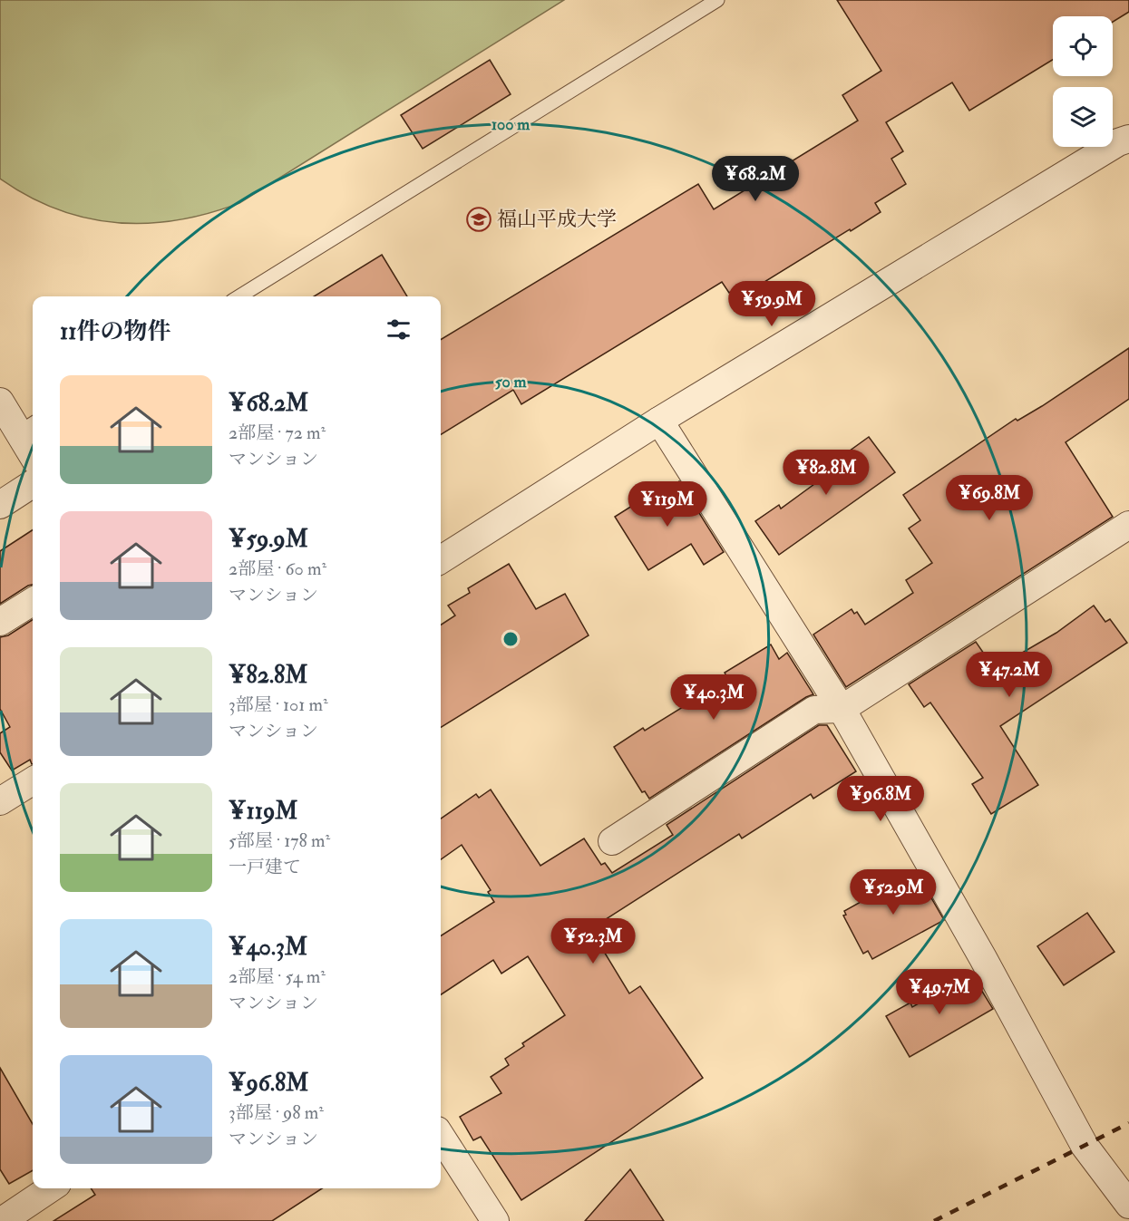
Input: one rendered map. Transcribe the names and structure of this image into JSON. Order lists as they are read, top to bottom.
{
  "places": {
    "school or university": ["福山平成大学"]
  },
  "page": {
    "price": [
      "¥68.2M",
      "¥59.9M",
      "¥82.8M",
      "¥69.8M",
      "¥119M",
      "¥47.2M",
      "¥40.3M",
      "¥96.8M",
      "¥52.9M",
      "¥52.3M",
      "¥49.7M"
    ],
    "heading": "11件の物件",
    "list": [
      {
        "name": "¥68.2M",
        "note": "2部屋 · 72 m² · マンション"
      },
      {
        "name": "¥59.9M",
        "note": "2部屋 · 60 m² · マンション"
      },
      {
        "name": "¥82.8M",
        "note": "3部屋 · 101 m² · マンション"
      },
      {
        "name": "¥119M",
        "note": "5部屋 · 178 m² · 一戸建て"
      },
      {
        "name": "¥40.3M",
        "note": "2部屋 · 54 m² · マンション"
      },
      {
        "name": "¥96.8M",
        "note": "3部屋 · 98 m² · マンション"
      }
    ]
  },
  "rings": ["100 m", "50 m"]
}
